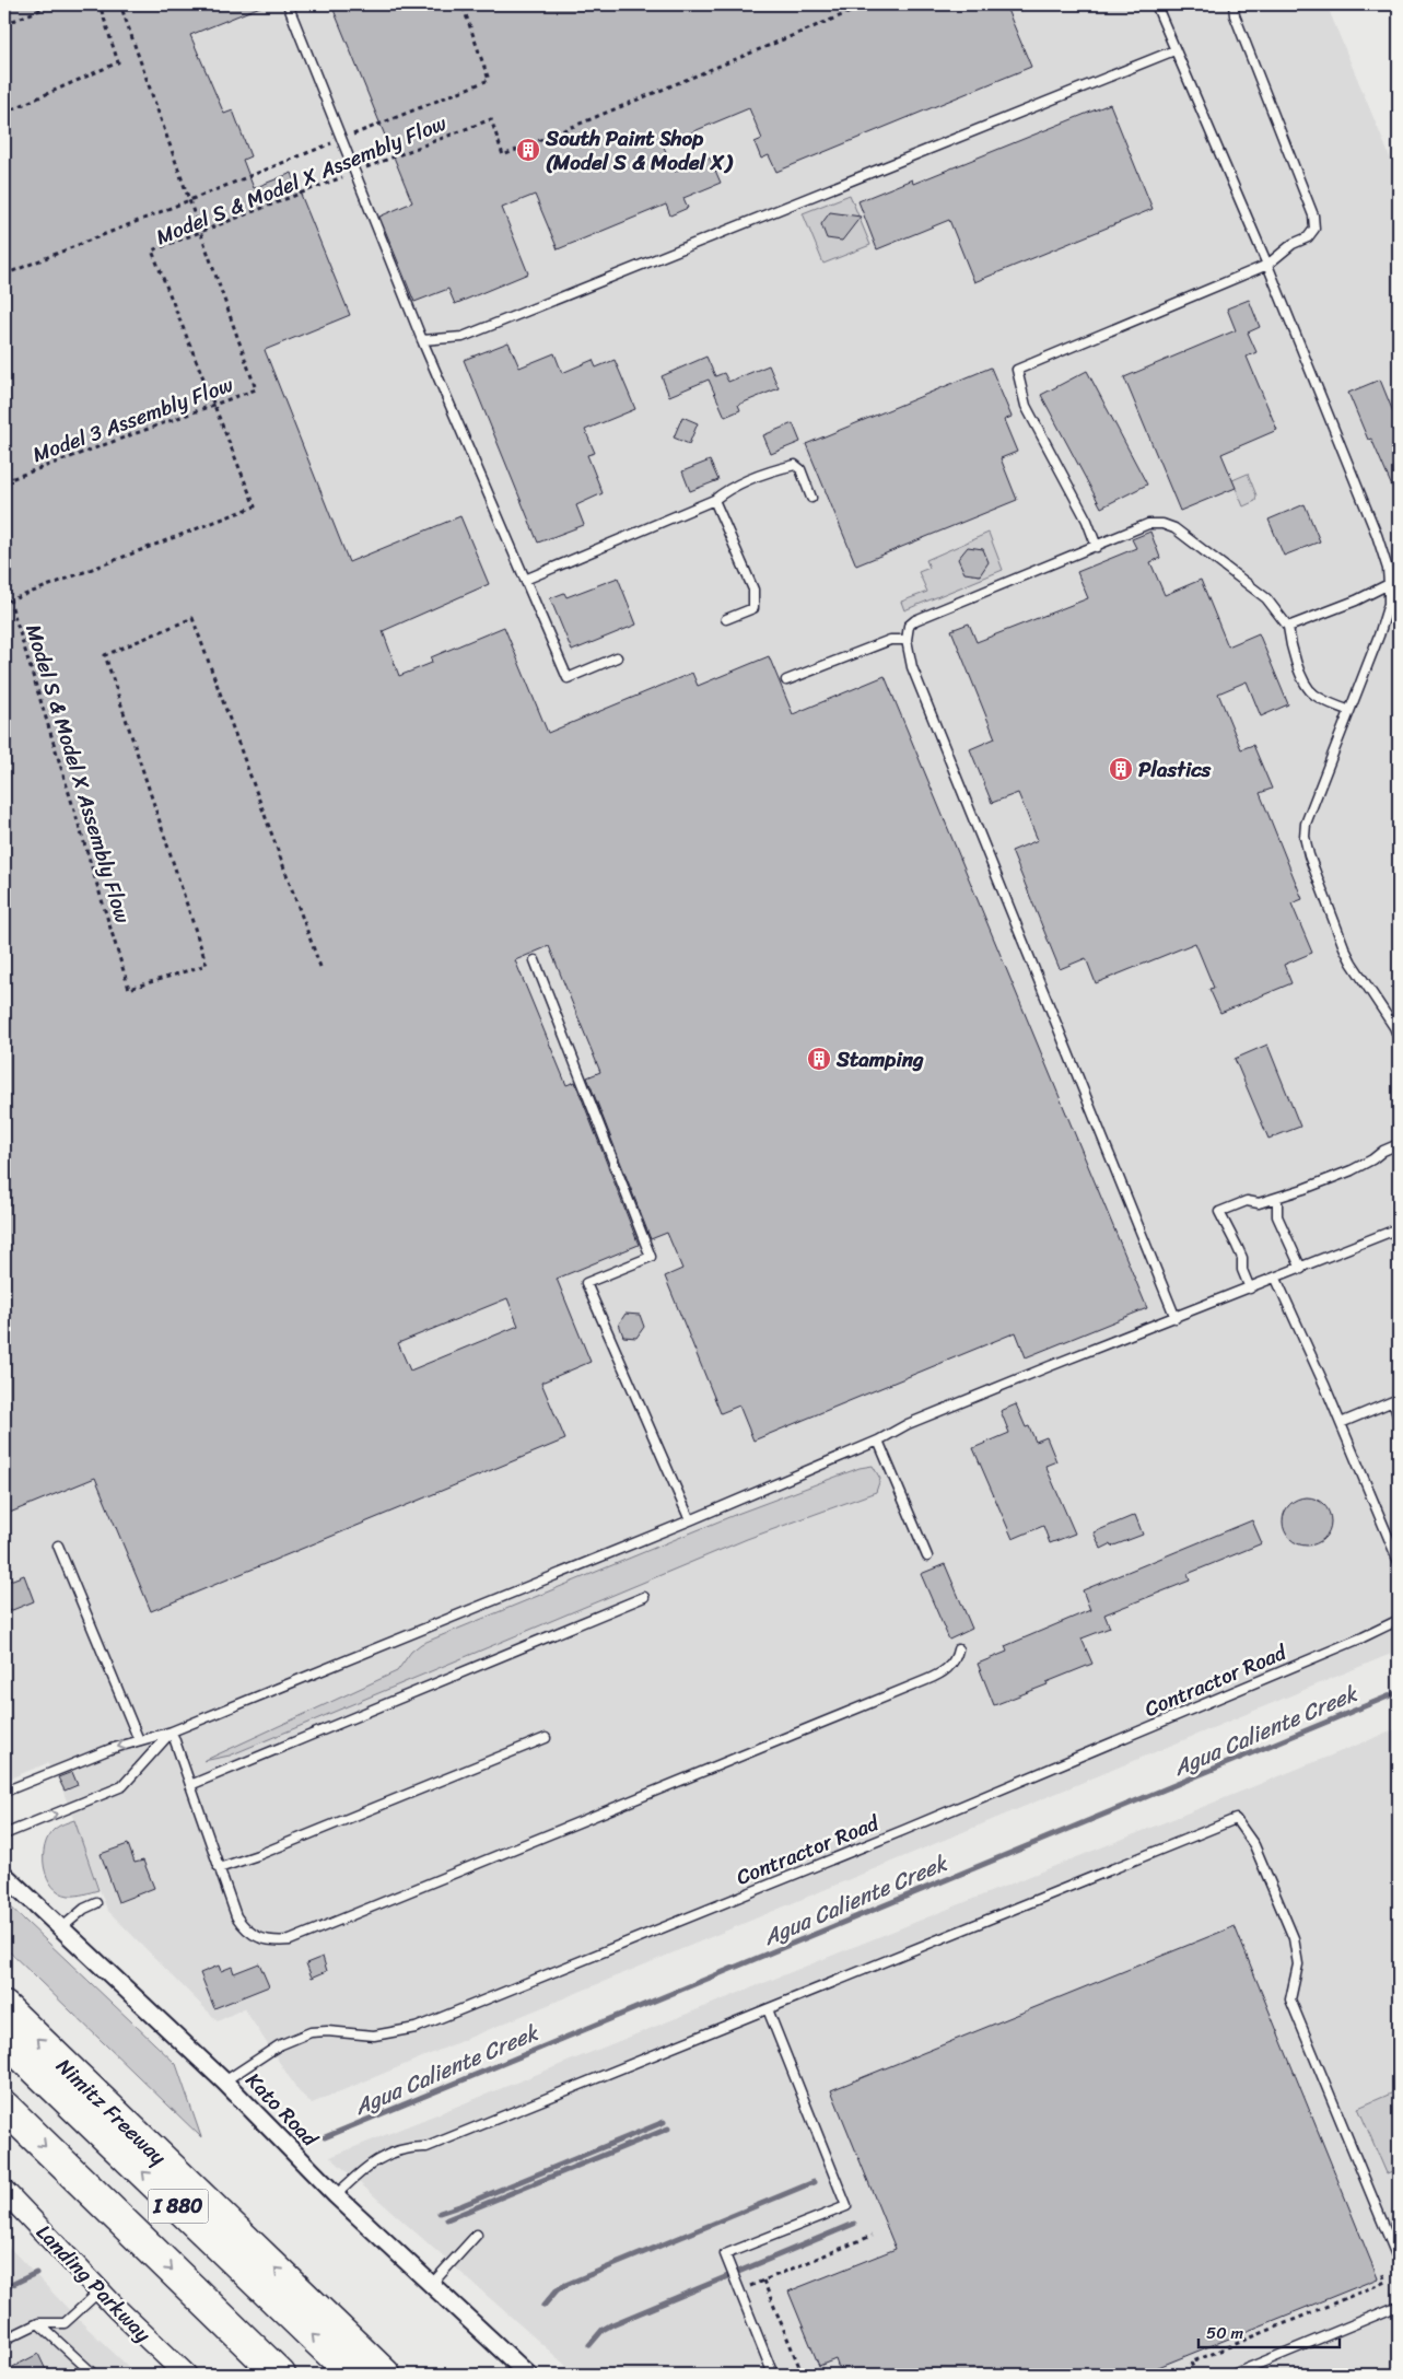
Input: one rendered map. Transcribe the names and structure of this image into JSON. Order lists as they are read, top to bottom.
{
  "streets": {
    "highway": ["Nimitz Freeway", "I 880"],
    "street": ["Kato Road", "Landing Parkway"],
    "lane": ["Contractor Road"],
    "path": ["Model S & Model X Assembly Flow", "Model 3 Assembly Flow"]
  },
  "crossings": [
    ["Contractor Road", "Kato Road"]
  ],
  "water": ["Agua Caliente Creek"],
  "places": {
    "building": ["South Paint Shop (Model S & Model X)", "Plastics", "Stamping"]
  },
  "scale_bar": "50 m"
}
